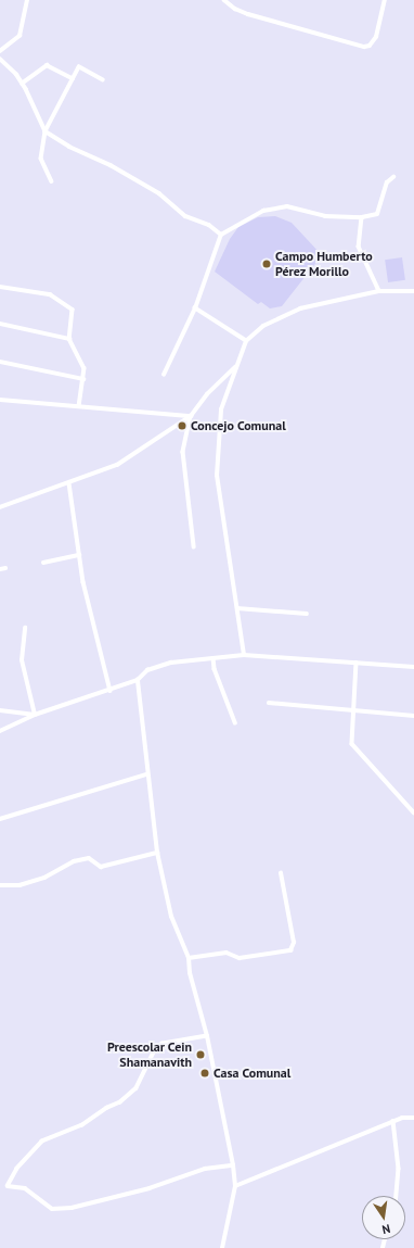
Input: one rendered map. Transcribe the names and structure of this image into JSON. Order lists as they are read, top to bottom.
{
  "places": [
    "Campo Humberto Pérez Morillo",
    "Concejo Comunal",
    "Preescolar Cein Shamanavith",
    "Casa Comunal"
  ],
  "north": "bottom"
}
